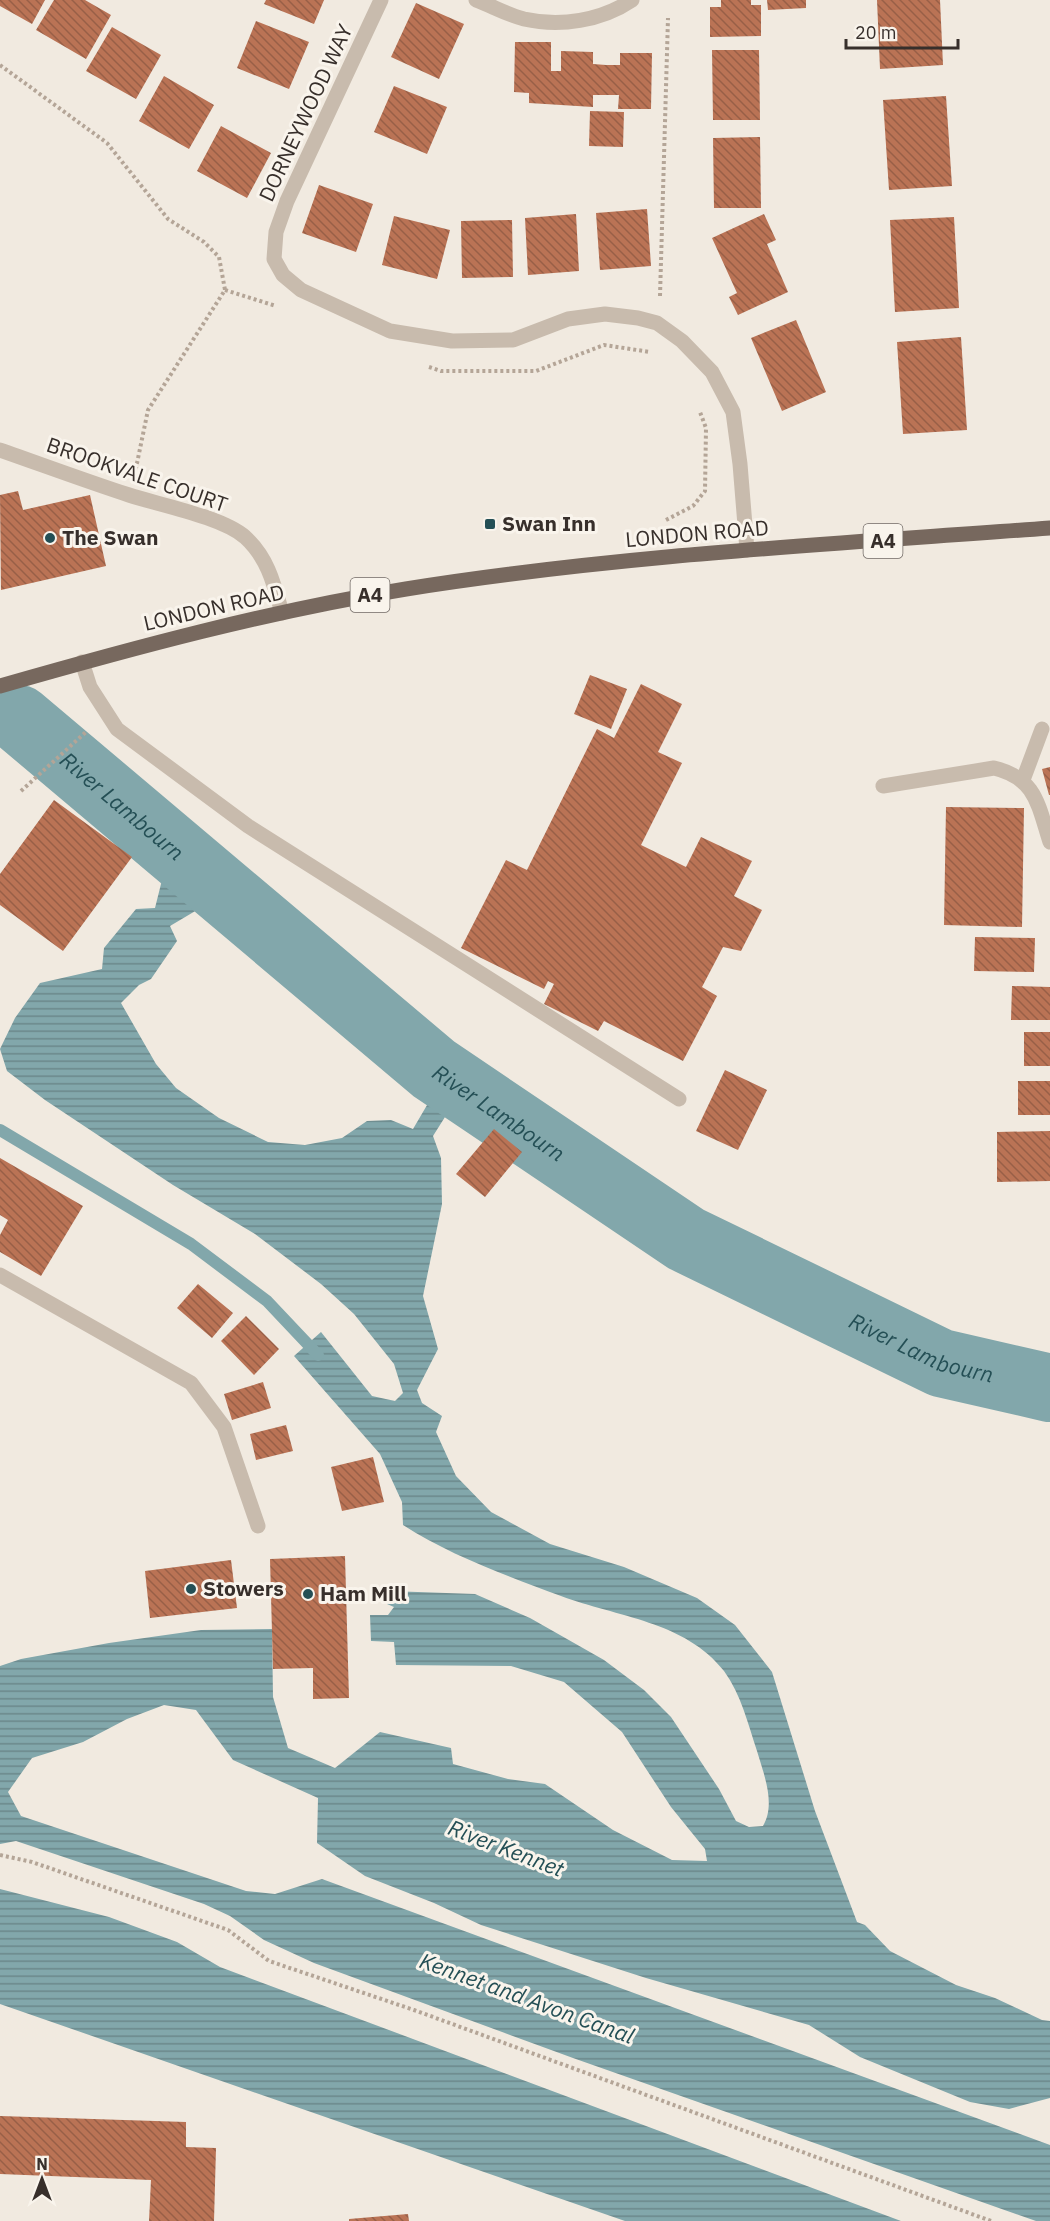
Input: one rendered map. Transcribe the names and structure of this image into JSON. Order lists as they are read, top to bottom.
{
  "streets": {
    "main road": ["LONDON ROAD", "A4"],
    "street": ["DORNEYWOOD WAY", "BROOKVALE COURT"]
  },
  "crossings": [
    ["DORNEYWOOD WAY", "LONDON ROAD"],
    ["BROOKVALE COURT", "LONDON ROAD"]
  ],
  "water": ["River Lambourn", "River Kennet", "Kennet and Avon Canal"],
  "places": {
    "transit": ["Swan Inn"],
    "other": ["The Swan", "Stowers", "Ham Mill"]
  },
  "scale_bar": "20 m",
  "north": "top"
}
